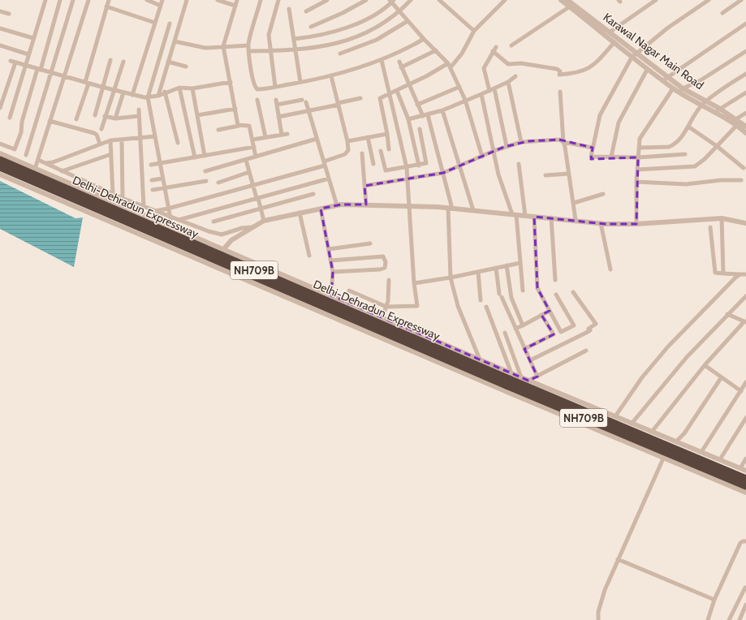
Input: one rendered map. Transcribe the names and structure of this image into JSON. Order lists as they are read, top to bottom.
{
  "streets": {
    "highway": ["Delhi-Dehradun Expressway", "NH709B"],
    "street": ["Karawal Nagar Main Road"]
  }
}
